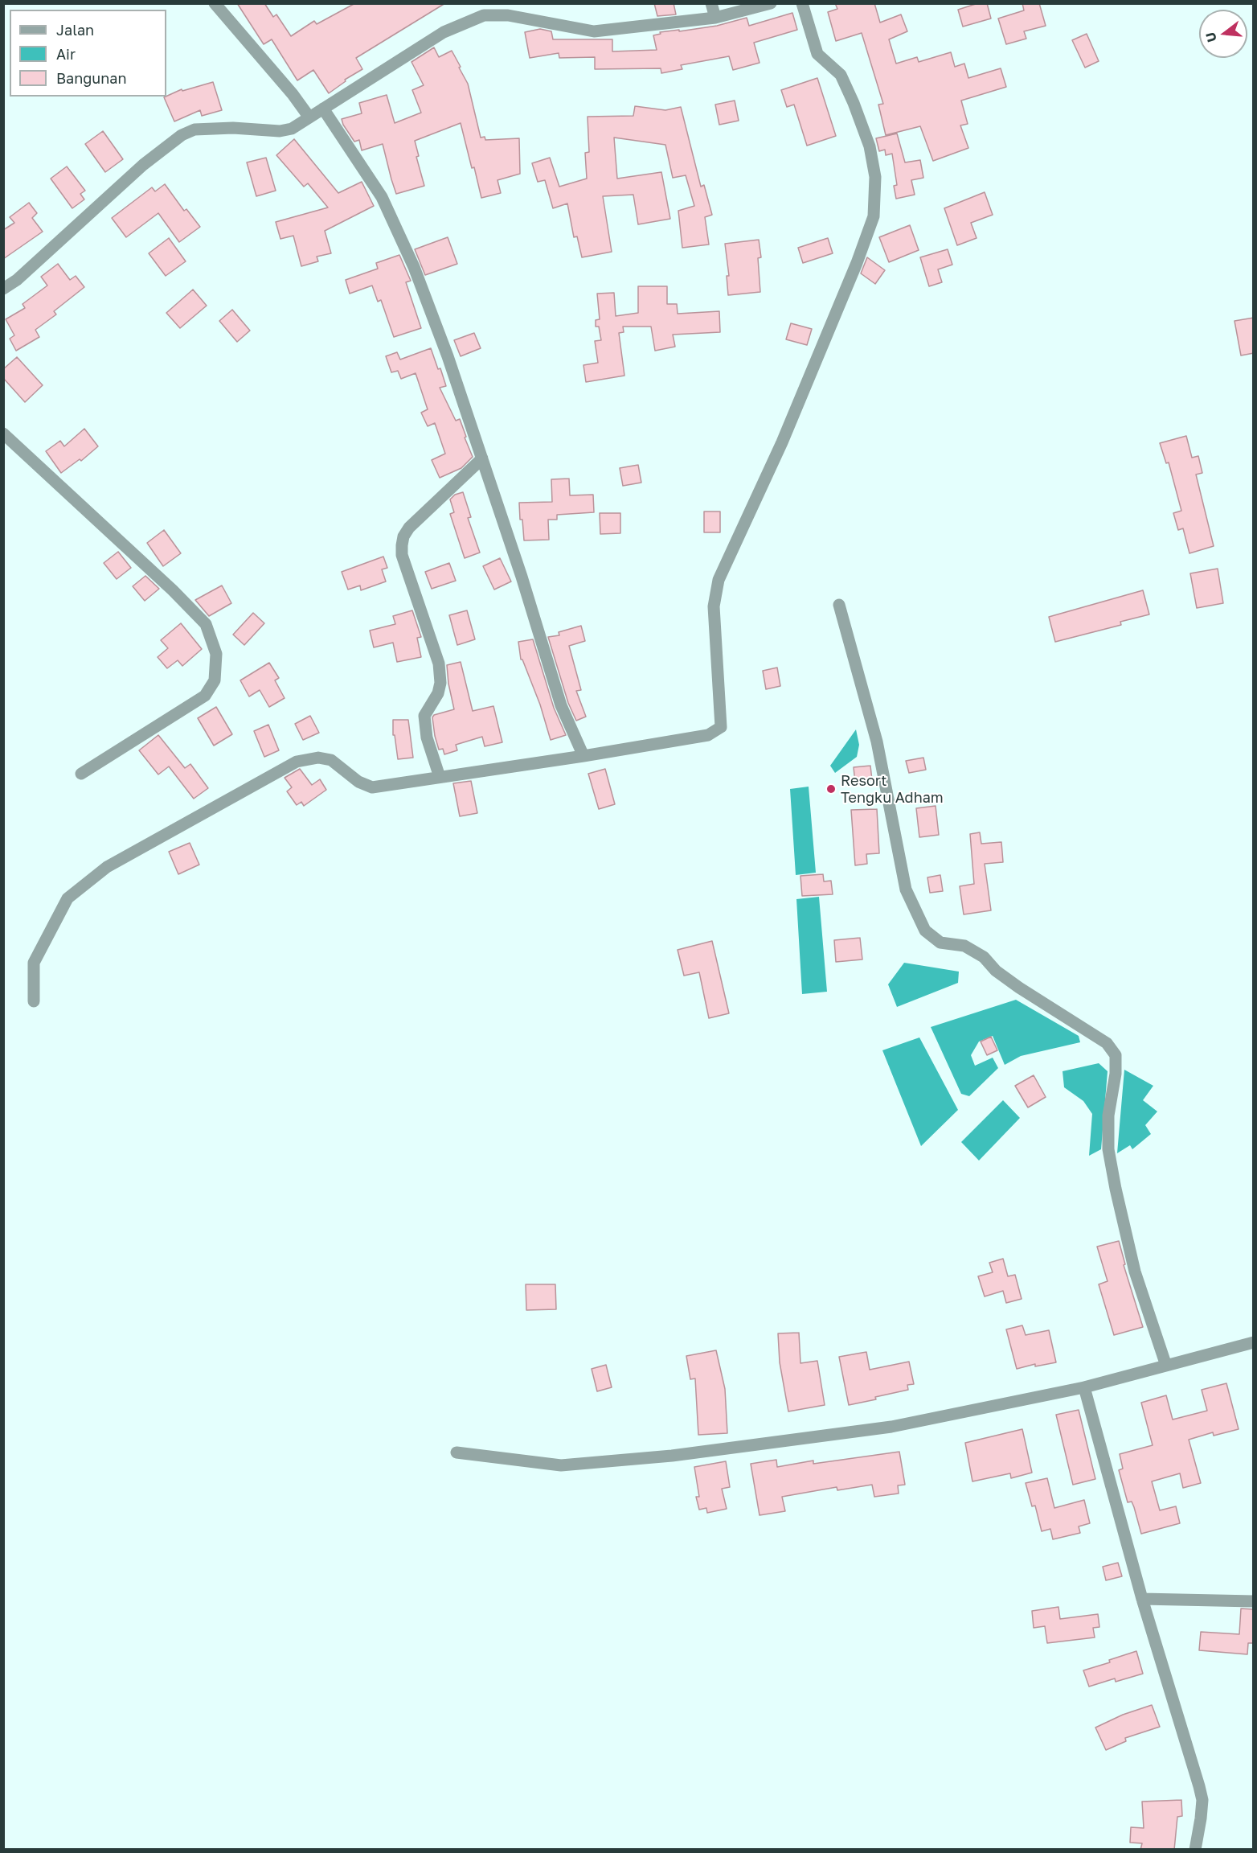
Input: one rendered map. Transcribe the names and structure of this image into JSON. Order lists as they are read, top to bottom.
{
  "places": ["Resort Tengku Adham"],
  "legend": ["Jalan", "Air", "Bangunan"],
  "north": "left"
}
